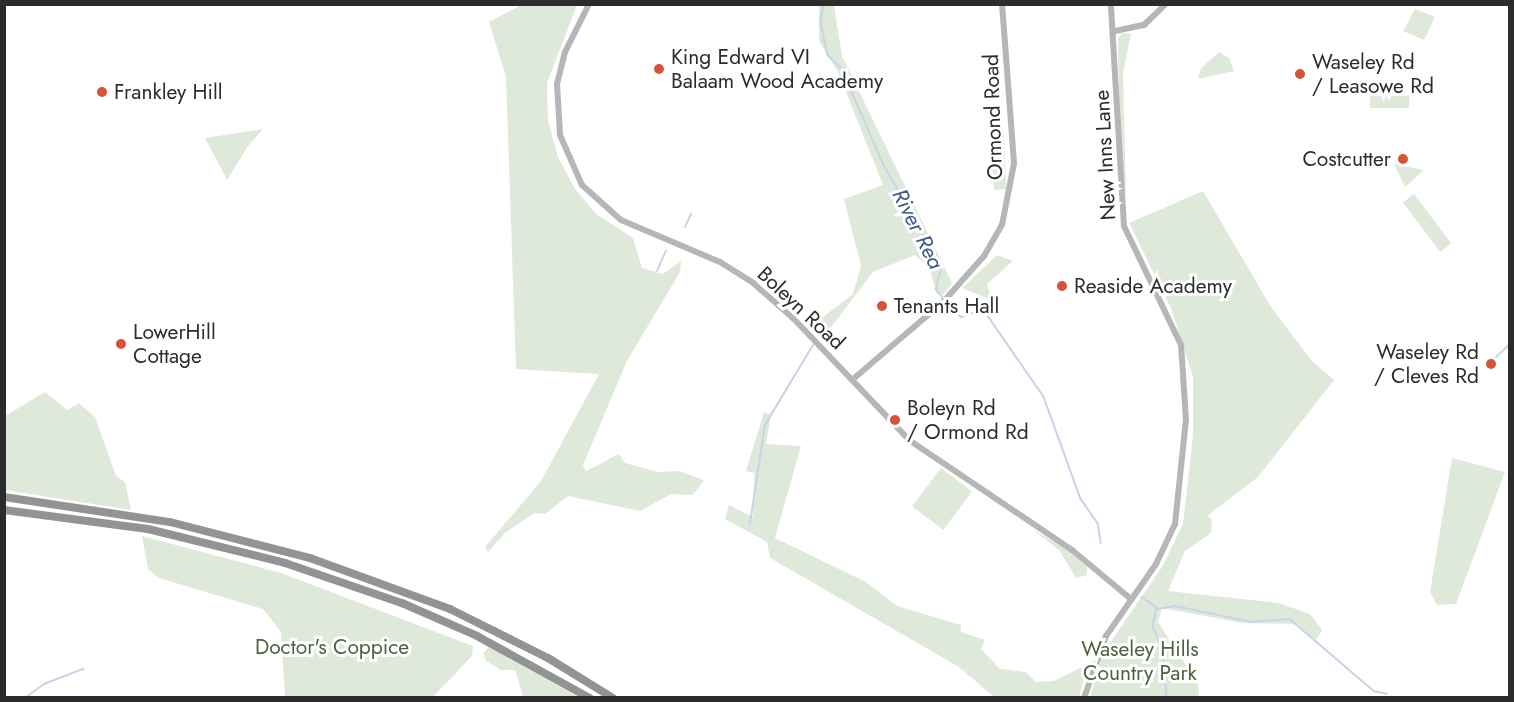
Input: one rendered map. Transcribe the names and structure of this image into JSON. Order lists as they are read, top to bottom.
{
  "streets": {
    "street": ["Ormond Road", "New Inns Lane", "Boleyn Road"]
  },
  "crossings": [
    ["Ormond Road", "Boleyn Road"],
    ["New Inns Lane", "Boleyn Road"]
  ],
  "water": ["River Rea"],
  "parks": ["Doctor's Coppice", "Waseley Hills Country Park"],
  "places": [
    "King Edward VI Balaam Wood Academy",
    "Waseley Rd / Leasowe Rd",
    "Frankley Hill",
    "Costcutter",
    "Reaside Academy",
    "Tenants Hall",
    "LowerHill Cottage",
    "Waseley Rd / Cleves Rd",
    "Boleyn Rd / Ormond Rd"
  ]
}
